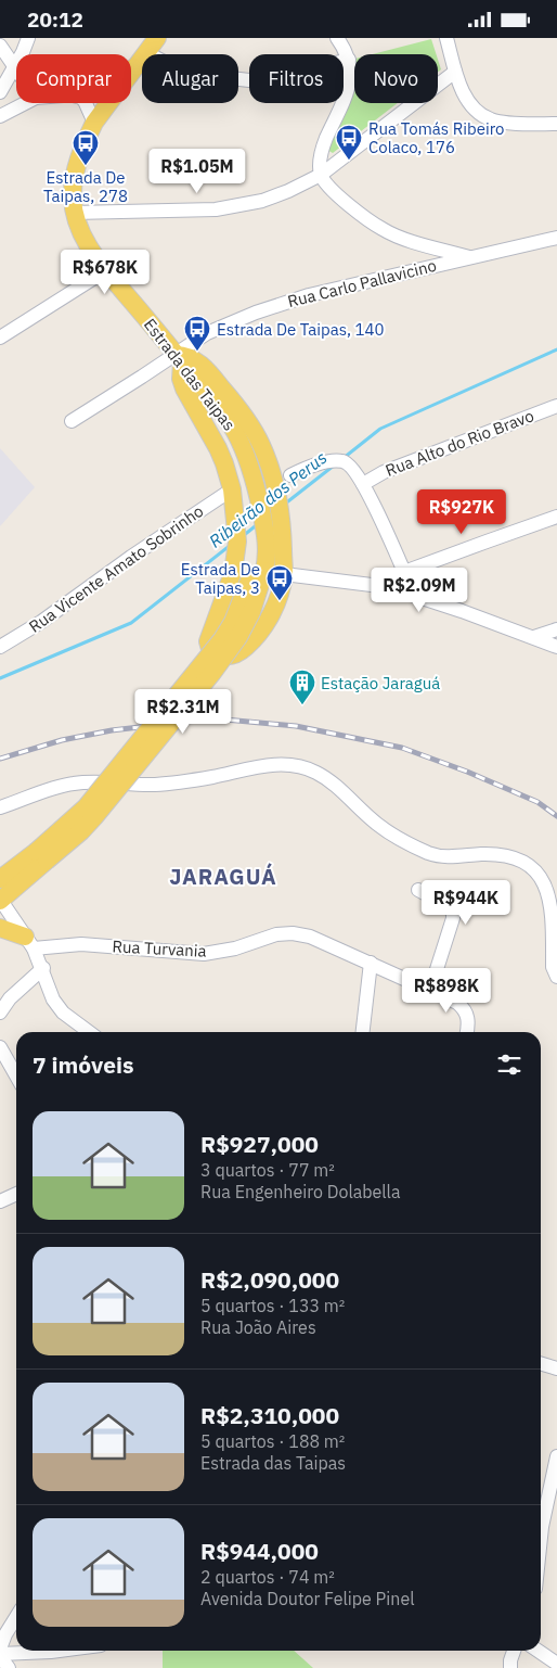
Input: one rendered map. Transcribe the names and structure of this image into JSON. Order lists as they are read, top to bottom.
{
  "streets": {
    "main road": ["Estrada das Taipas"],
    "street": [
      "Rua Carlo Pallavicino",
      "Rua Alto do Rio Bravo",
      "Rua Vicente Amato Sobrinho",
      "Rua Turvania"
    ]
  },
  "crossings": [
    ["Rua Carlo Pallavicino", "Estrada das Taipas"]
  ],
  "districts": ["JARAGUÁ"],
  "water": ["Ribeirão dos Perus"],
  "places": {
    "bus stop": [
      "Rua Tomás Ribeiro Colaco, 176",
      "Estrada De Taipas, 278",
      "Estrada De Taipas, 140",
      "Estrada De Taipas, 3"
    ],
    "building": ["Estação Jaraguá"]
  },
  "page": {
    "status": "20:12",
    "chip": [
      "Comprar",
      "Alugar",
      "Filtros",
      "Novo"
    ],
    "price": [
      "R$1.05M",
      "R$678K",
      "R$927K",
      "R$2.09M",
      "R$2.31M",
      "R$944K",
      "R$898K"
    ],
    "heading": "7 imóveis",
    "list": [
      {
        "name": "R$927,000",
        "note": "3 quartos · 77 m² · Rua Engenheiro Dolabella"
      },
      {
        "name": "R$2,090,000",
        "note": "5 quartos · 133 m² · Rua João Aires"
      },
      {
        "name": "R$2,310,000",
        "note": "5 quartos · 188 m² · Estrada das Taipas"
      },
      {
        "name": "R$944,000",
        "note": "2 quartos · 74 m² · Avenida Doutor Felipe Pinel"
      }
    ]
  }
}
